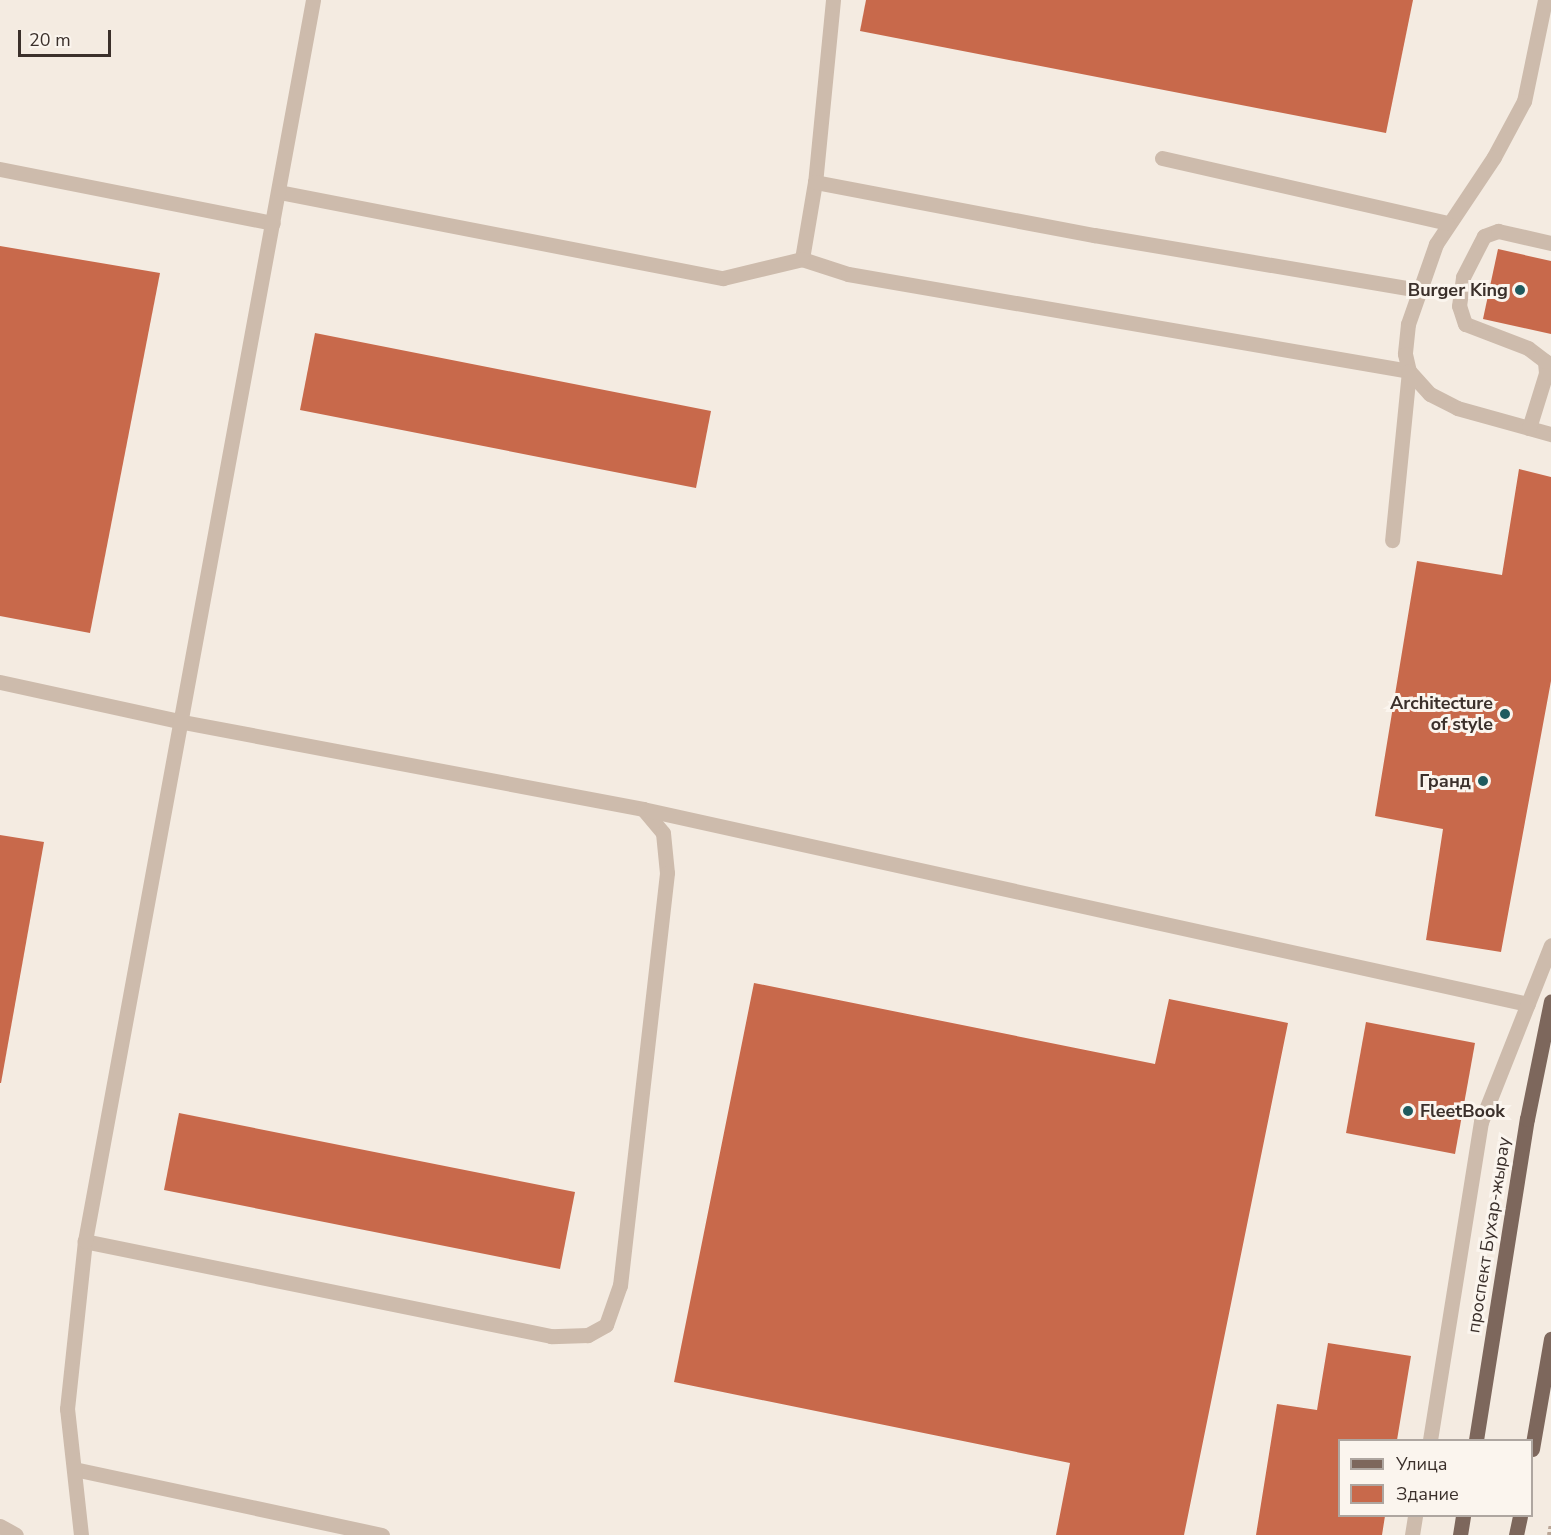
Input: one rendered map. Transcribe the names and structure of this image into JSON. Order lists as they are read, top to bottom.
{
  "streets": {
    "main road": ["проспект Бухар-жырау"]
  },
  "places": [
    "Burger King",
    "Architecture of style",
    "Гранд",
    "FleetBook"
  ],
  "legend": ["Улица", "Здание"],
  "scale_bar": "20 m"
}
